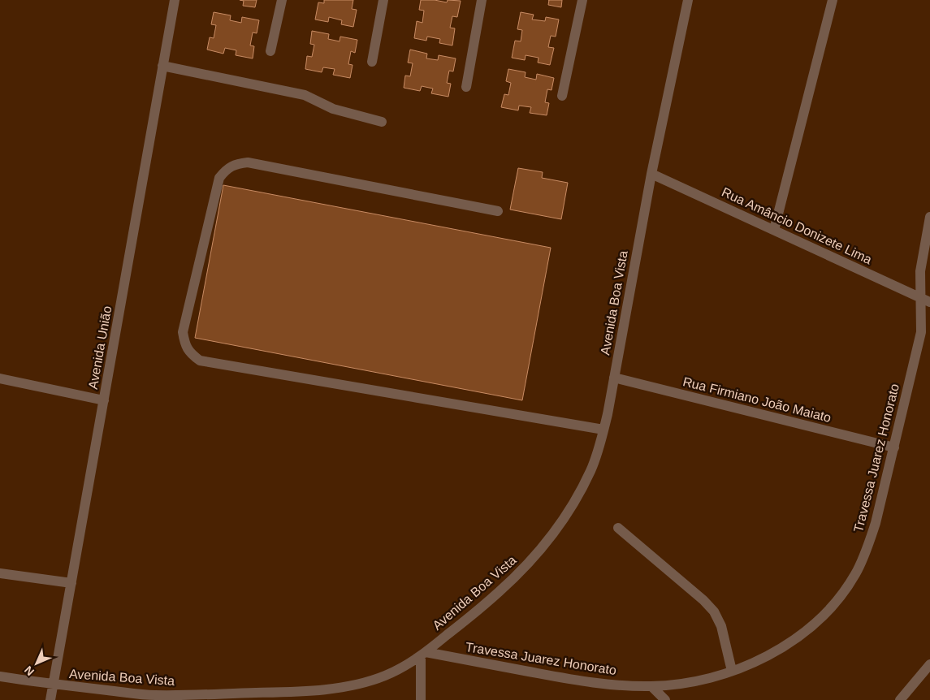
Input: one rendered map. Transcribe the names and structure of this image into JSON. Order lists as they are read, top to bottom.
{
  "streets": {
    "street": [
      "Rua Amâncio Donizete Lima",
      "Avenida Boa Vista",
      "Avenida União",
      "Rua Firmiano João Maiato",
      "Travessa Juarez Honorato"
    ]
  },
  "crossings": [
    ["Rua Amâncio Donizete Lima", "Avenida Boa Vista"],
    ["Rua Amâncio Donizete Lima", "Travessa Juarez Honorato"],
    ["Avenida Boa Vista", "Avenida União"],
    ["Avenida Boa Vista", "Rua Firmiano João Maiato"],
    ["Avenida Boa Vista", "Travessa Juarez Honorato"],
    ["Rua Firmiano João Maiato", "Travessa Juarez Honorato"]
  ],
  "north": "bottom left"
}
